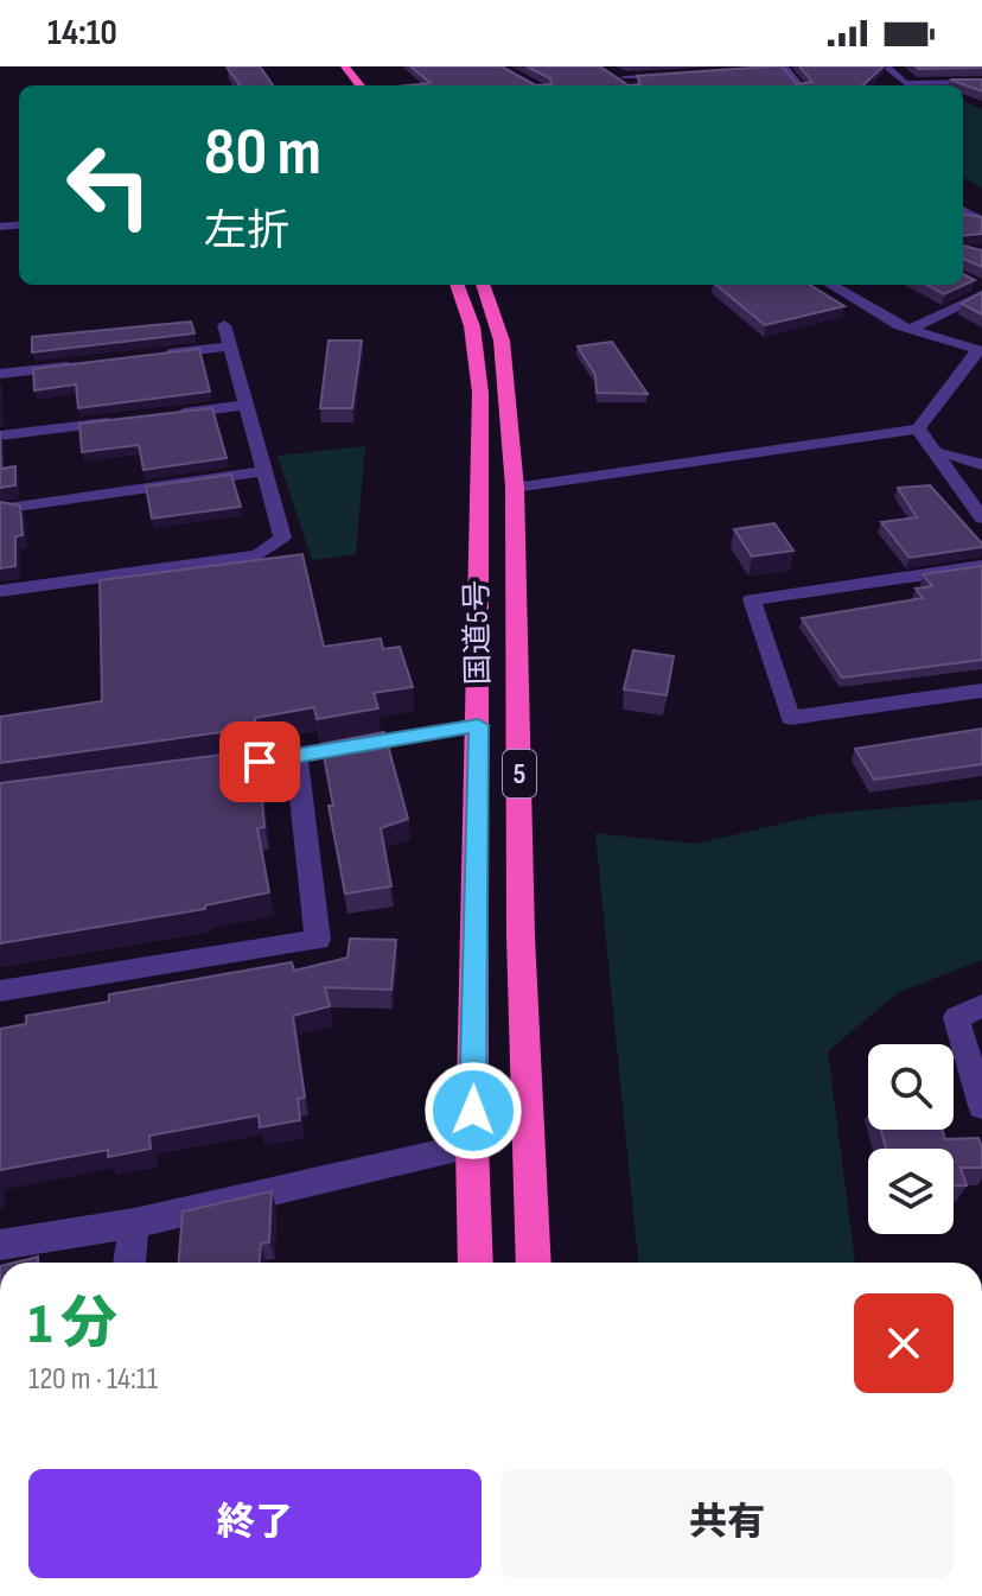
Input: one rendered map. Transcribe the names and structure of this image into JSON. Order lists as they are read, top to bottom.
{
  "streets": {
    "highway": ["国道5号", "5"]
  },
  "page": {
    "status": "14:10",
    "turn": ["80 m", "左折"],
    "heading": ["1 分", "120 m · 14:11"],
    "buttons": ["終了", "共有"]
  }
}
